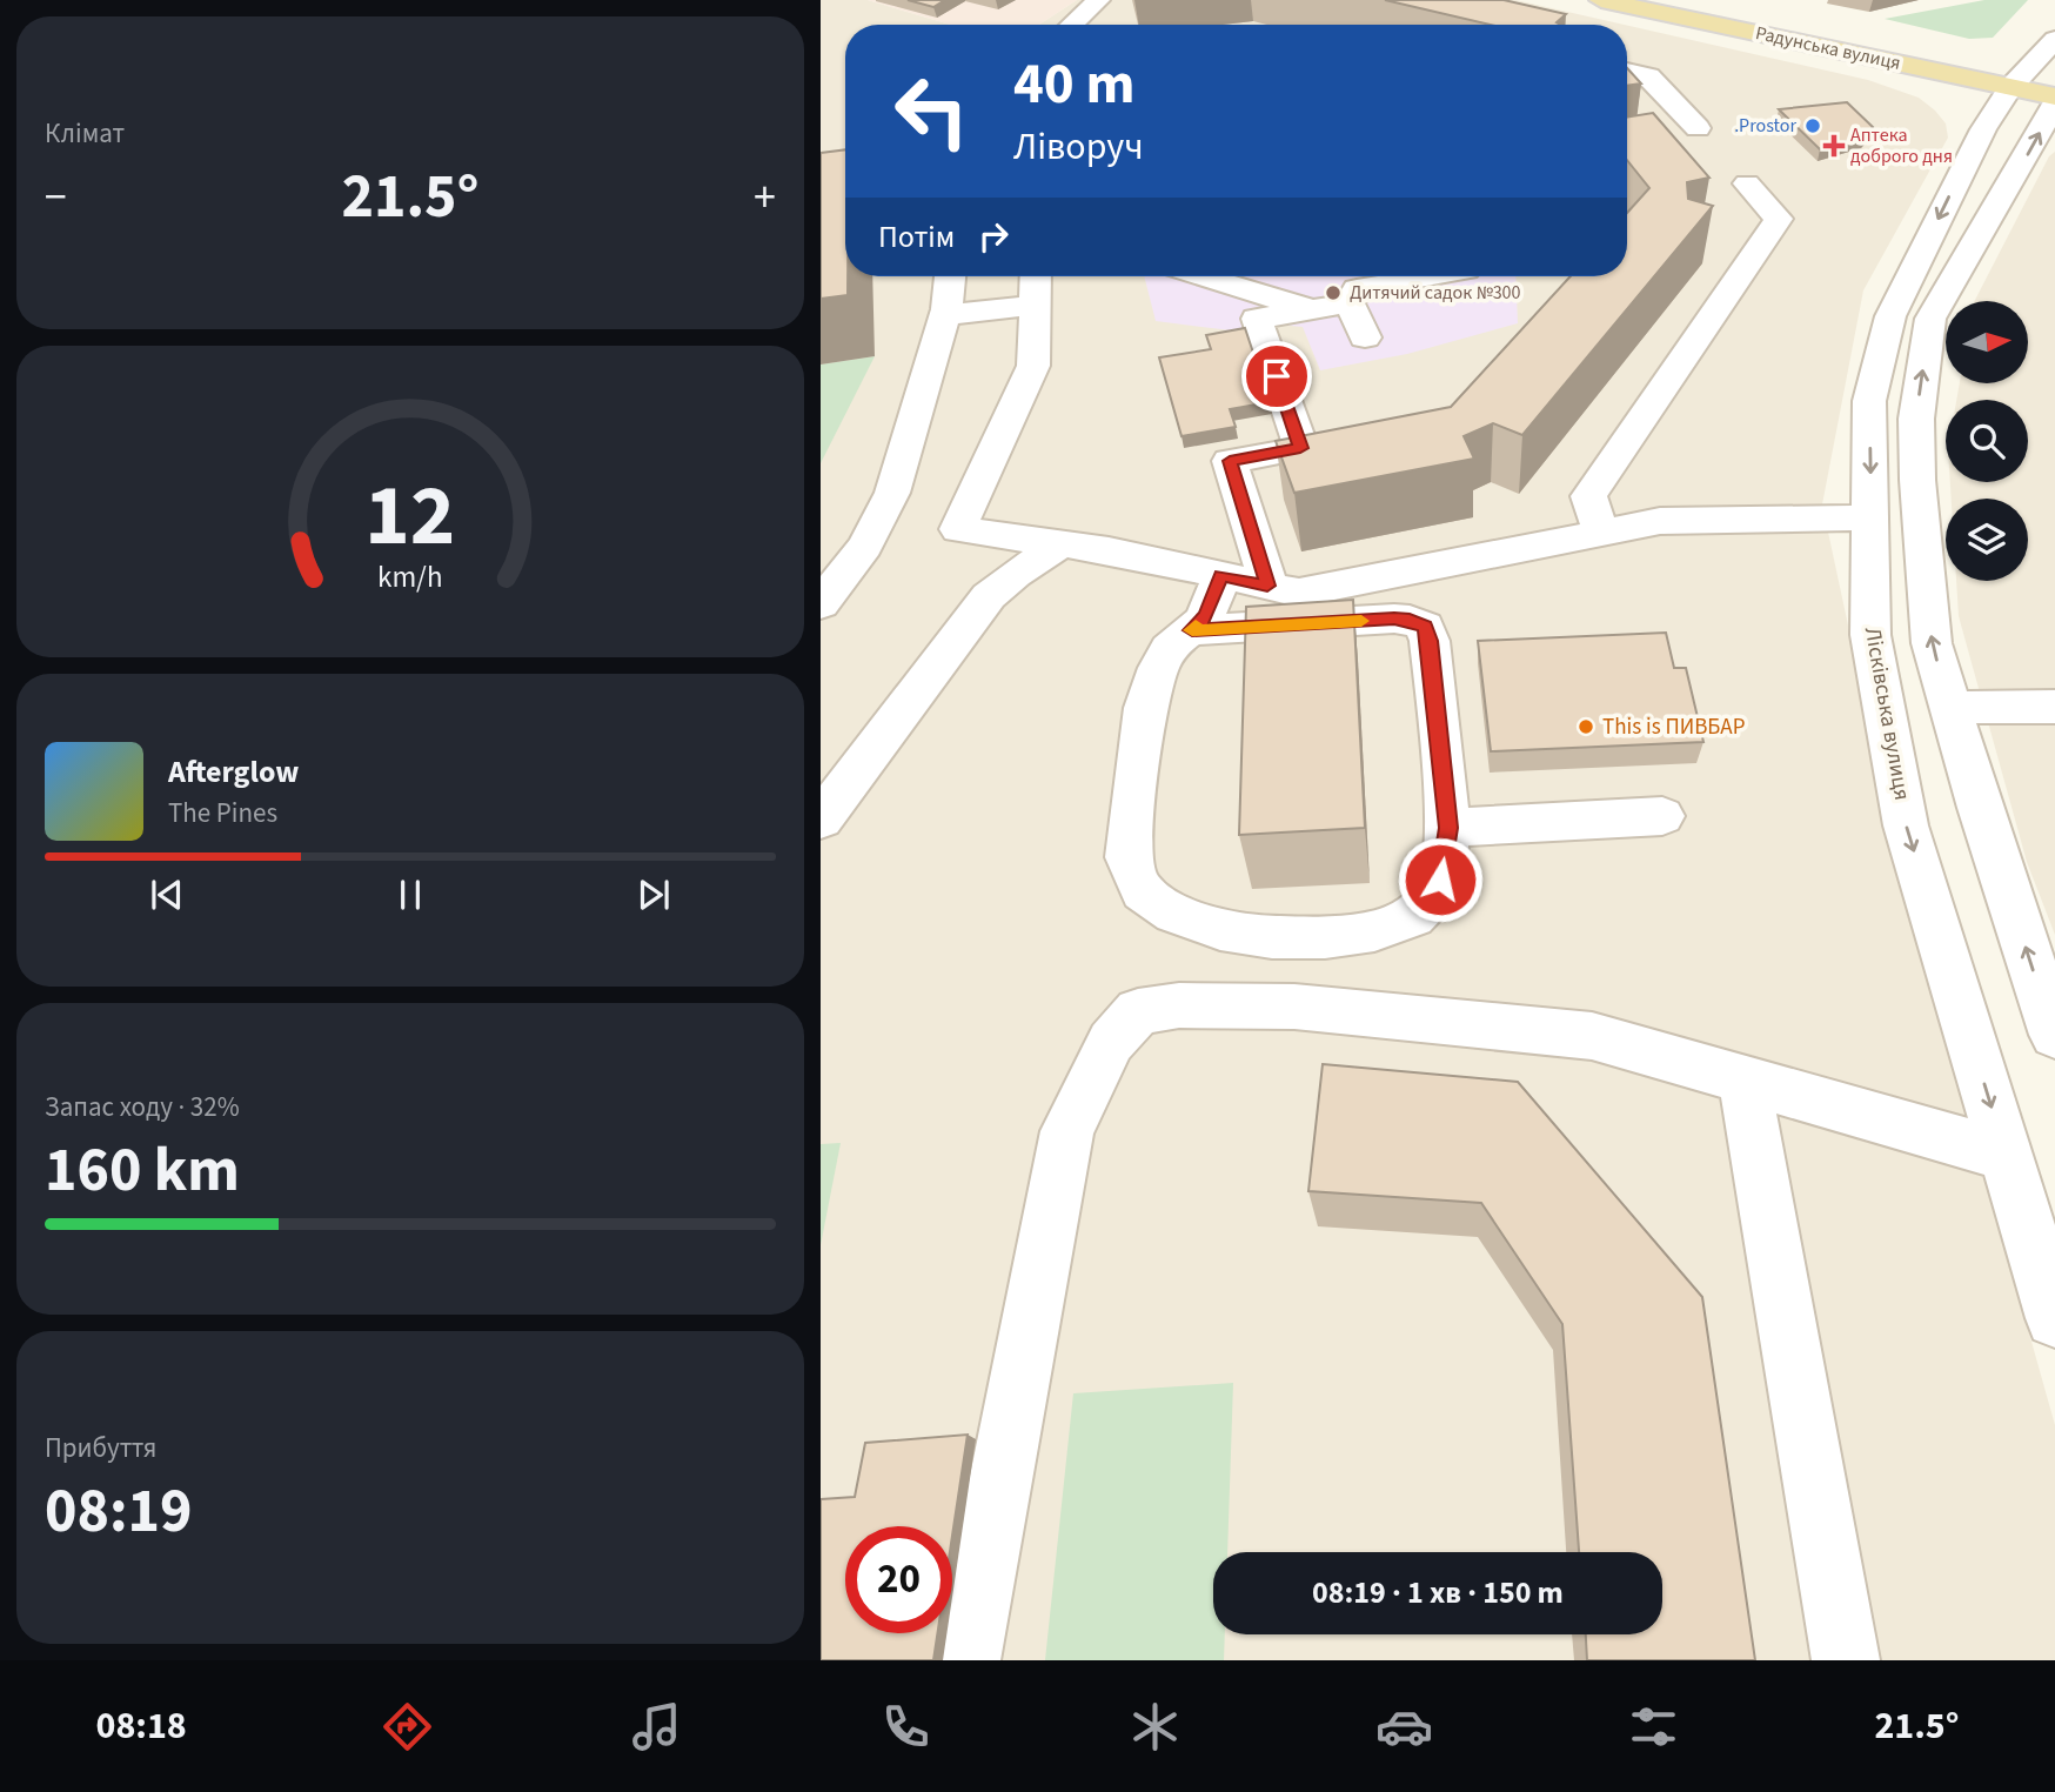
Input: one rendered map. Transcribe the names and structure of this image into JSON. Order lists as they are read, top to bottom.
{
  "streets": {
    "main road": ["Радунська вулиця"],
    "street": ["Лісківська вулиця"]
  },
  "crossings": [
    ["Радунська вулиця", "Лісківська вулиця"]
  ],
  "places": {
    "other": [".Prostor", "Дитячий садок №300", "This is ПИВБАР"],
    "health": ["Аптека доброго дня"]
  },
  "north": "right",
  "page": {
    "tile": [
      "Клімат",
      ["Запас ходу · 32%", "160 km"],
      ["Прибуття", "08:19"]
    ],
    "turn": ["40 m", "Ліворуч"],
    "heat": ["−", "21.5°", "+"],
    "then": "Потім",
    "song": ["Afterglow", "The Pines"],
    "limit": "20",
    "trip": "08:19 · 1 хв · 150 m",
    "tabs": ["08:18", "21.5°"],
    "gauge": ["12", "km/h"]
  }
}
